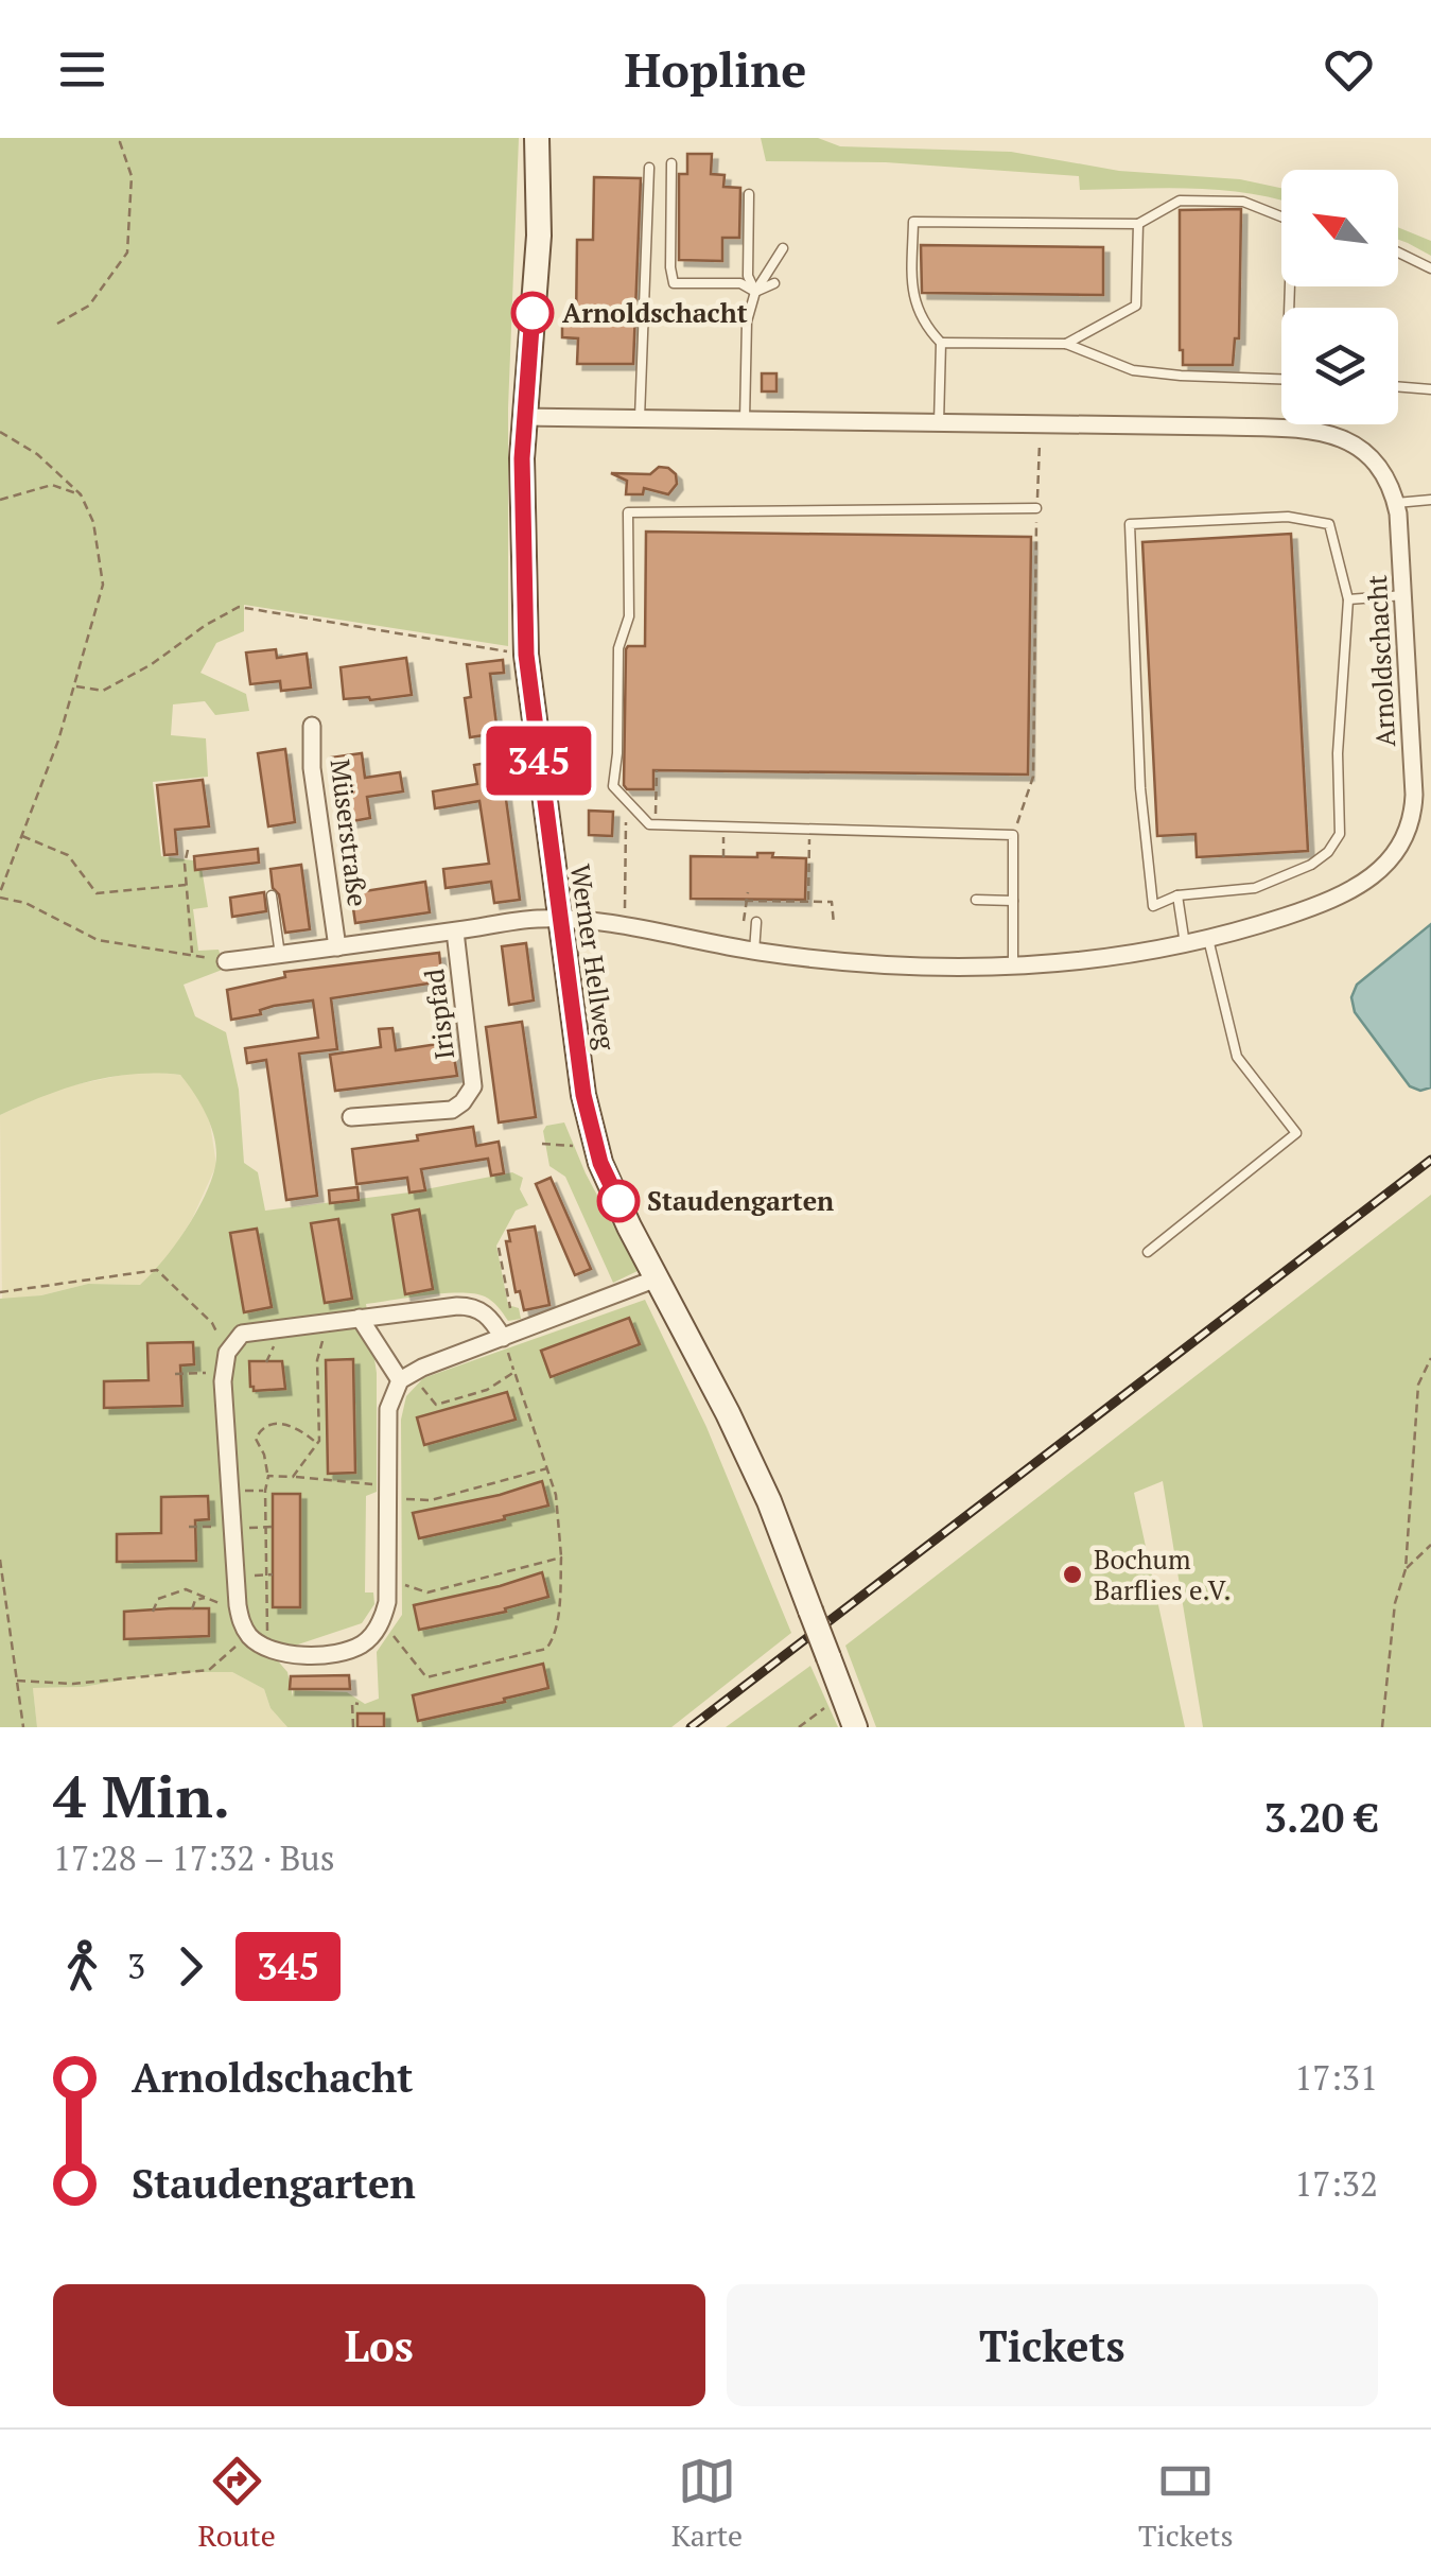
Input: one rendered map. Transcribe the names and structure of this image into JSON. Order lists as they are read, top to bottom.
{
  "streets": {
    "main road": ["Werner Hellweg"],
    "street": ["Arnoldschacht", "Müserstraße", "Irispfad"]
  },
  "crossings": [
    ["Arnoldschacht", "Müserstraße"],
    ["Arnoldschacht", "Werner Hellweg"],
    ["Müserstraße", "Werner Hellweg"],
    ["Müserstraße", "Irispfad"]
  ],
  "places": ["Arnoldschacht", "Staudengarten", "Bochum Barflies e.V."],
  "lines": ["bus line 345"],
  "north": "top left",
  "page": {
    "header": "Hopline",
    "on_map": "345",
    "heading": ["4 Min.", "17:28 – 17:32 · Bus", "3.20 €"],
    "legs": ["3", "345"],
    "list": [
      {
        "name": "Arnoldschacht",
        "value": "17:31"
      },
      {
        "name": "Staudengarten",
        "value": "17:32"
      }
    ],
    "buttons": ["Los", "Tickets"],
    "tabs": ["Route", "Karte", "Tickets"]
  }
}
